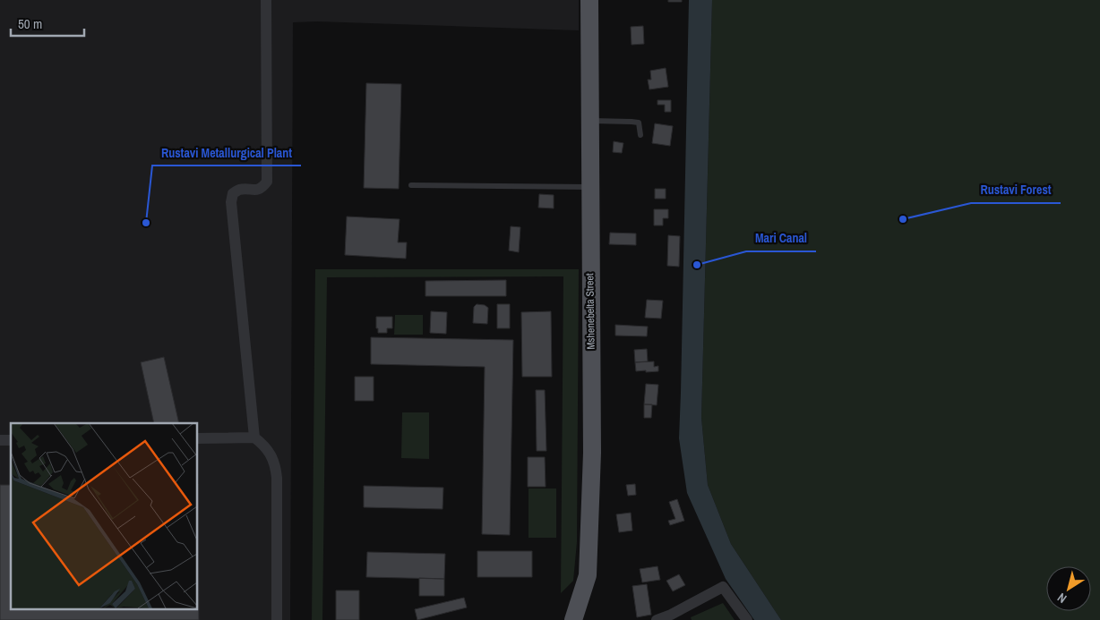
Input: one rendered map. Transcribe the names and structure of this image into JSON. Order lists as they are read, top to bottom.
{
  "streets": {
    "main road": ["Mshenebelta Street"]
  },
  "places": ["Rustavi Forest", "Rustavi Metallurgical Plant", "Mari Canal"],
  "scale_bar": "50 m",
  "north": "bottom left"
}
